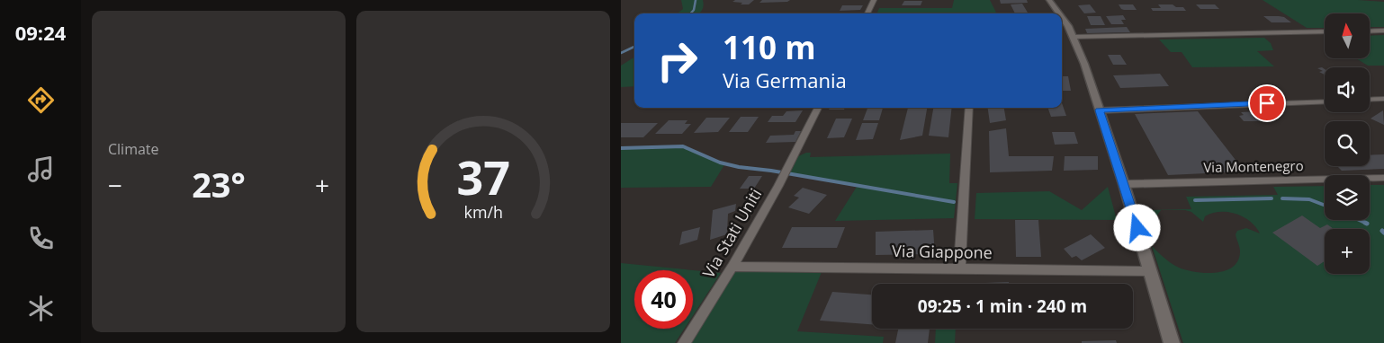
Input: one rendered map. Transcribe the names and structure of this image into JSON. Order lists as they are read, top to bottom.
{
  "streets": {
    "street": ["Via Montenegro", "Via Stati Uniti", "Via Giappone"]
  },
  "crossings": [
    ["Via Stati Uniti", "Via Giappone"]
  ],
  "north": "top",
  "page": {
    "tabs": "09:24",
    "tile": "Climate",
    "map_buttons": "+",
    "turn": ["110 m", "Via Germania"],
    "heat": ["−", "23°", "+"],
    "limit": "40",
    "trip": "09:25 · 1 min · 240 m",
    "gauge": ["37", "km/h"]
  }
}
